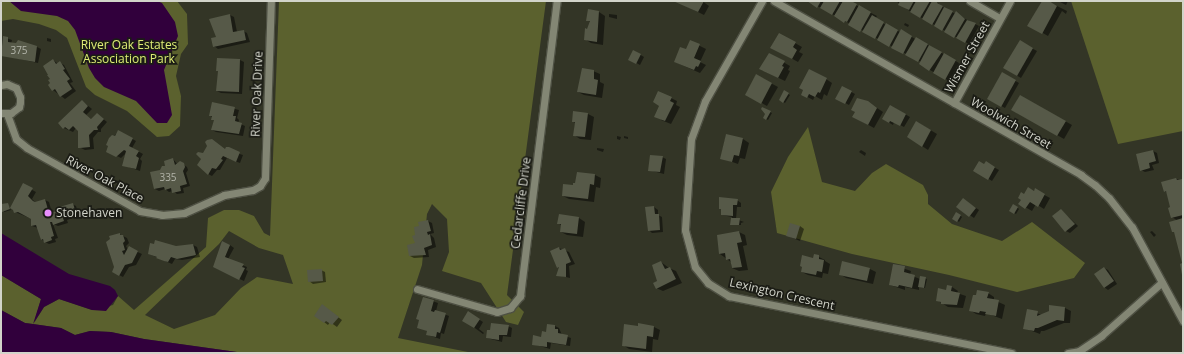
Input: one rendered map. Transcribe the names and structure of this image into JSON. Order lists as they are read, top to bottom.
{
  "streets": {
    "street": [
      "Wismer Street",
      "River Oak Drive",
      "Woolwich Street",
      "River Oak Place",
      "Cedarcliffe Drive",
      "Lexington Crescent"
    ]
  },
  "crossings": [
    ["Wismer Street", "Woolwich Street"],
    ["River Oak Drive", "River Oak Place"]
  ],
  "parks": ["River Oak Estates Association Park"],
  "places": ["Stonehaven"],
  "house_numbers": ["375", "335"]
}
